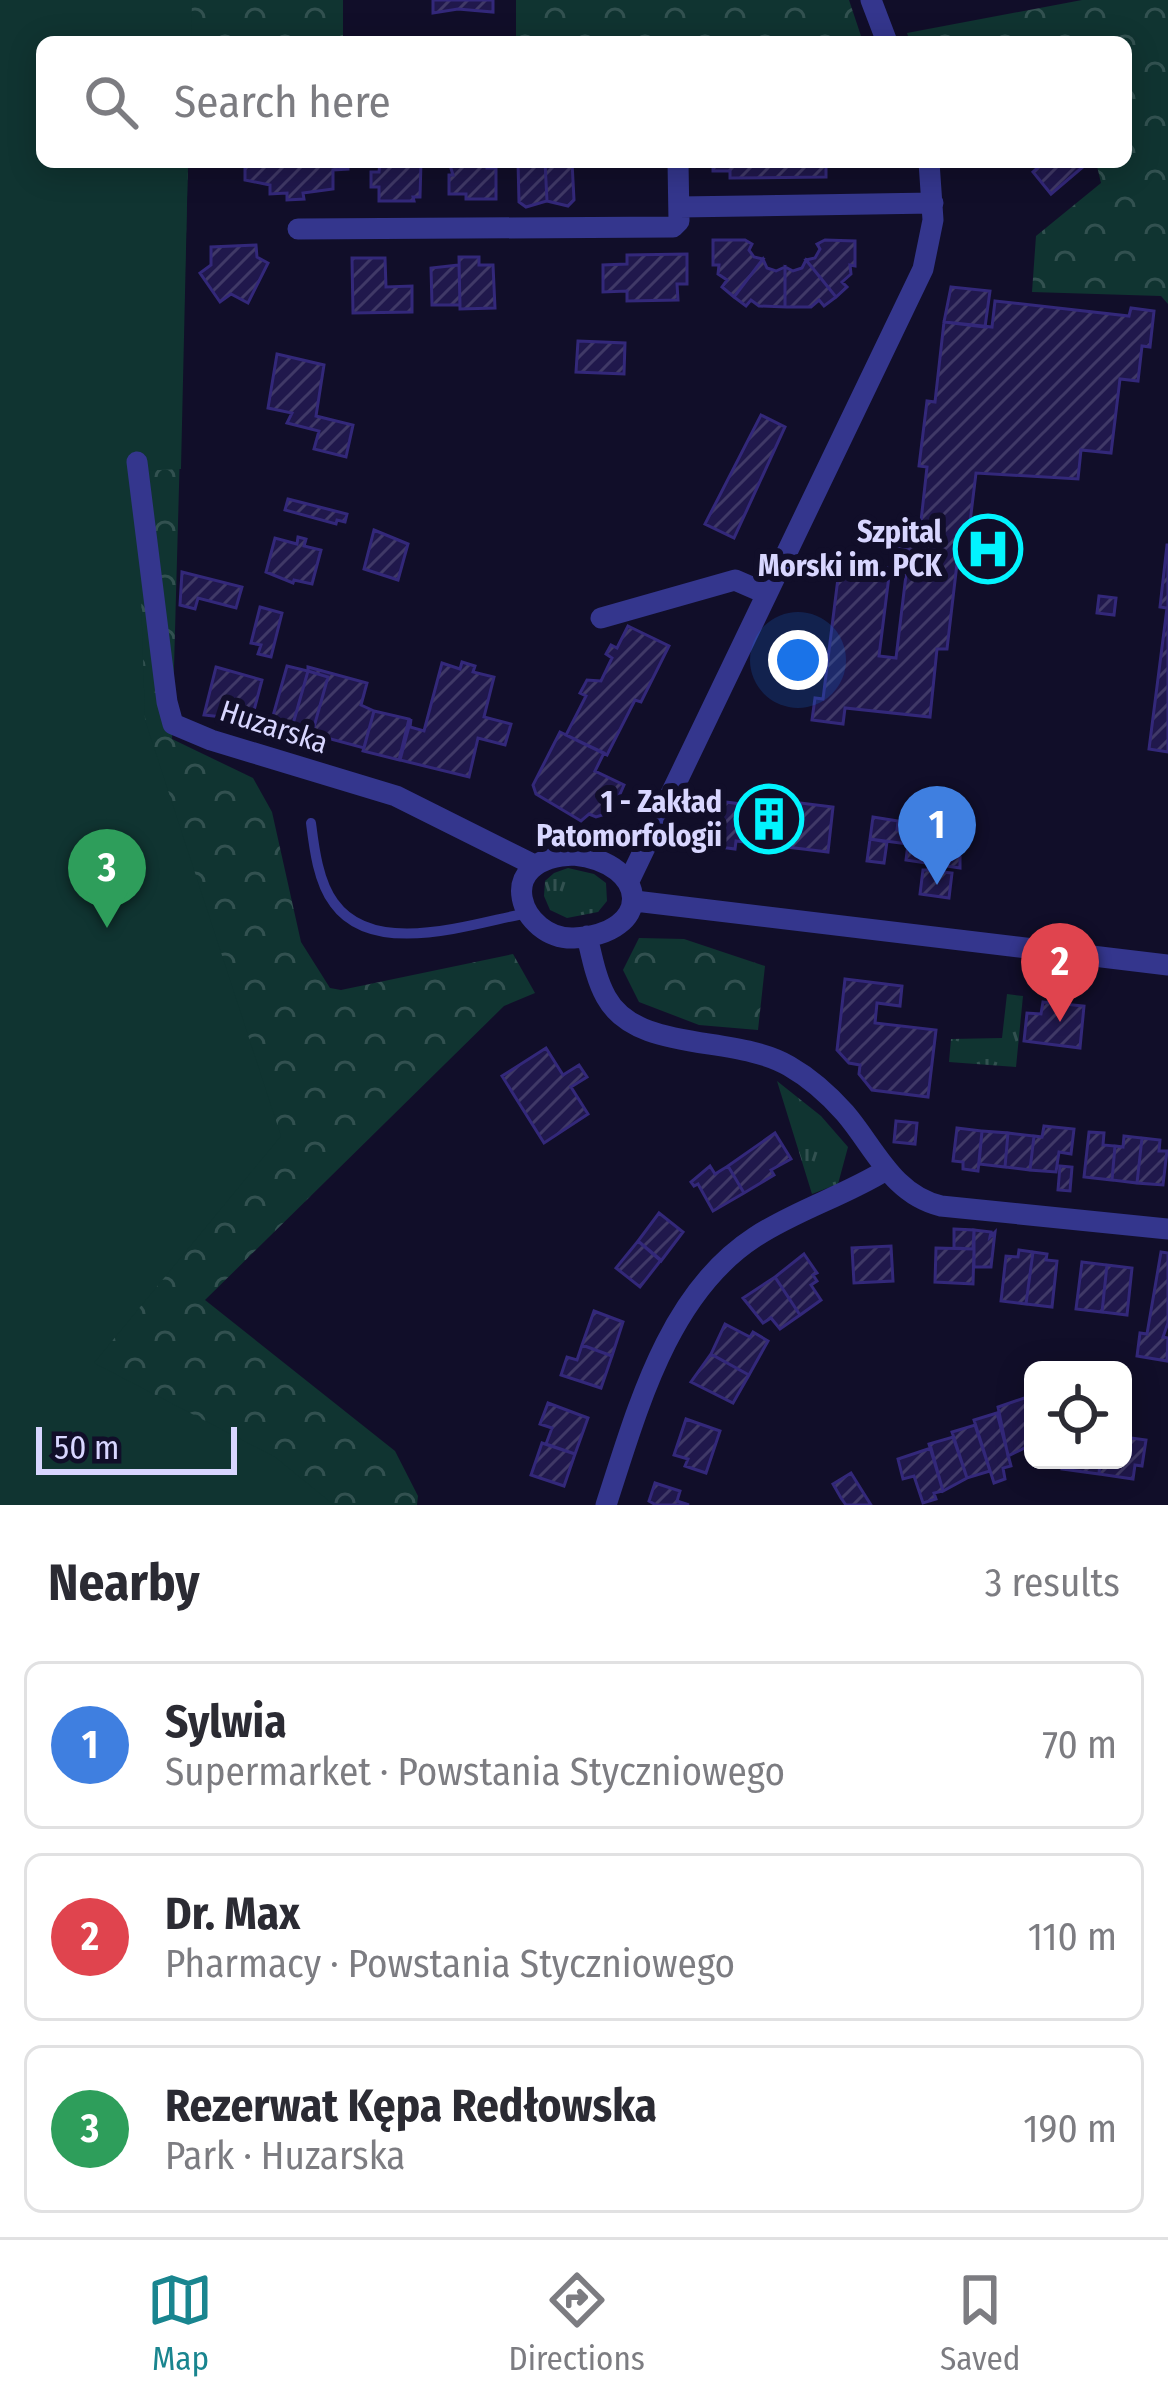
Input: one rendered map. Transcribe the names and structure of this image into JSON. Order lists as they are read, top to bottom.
{
  "streets": {
    "street": ["Huzarska"]
  },
  "places": {
    "hospital": ["Szpital Morski im. PCK"],
    "building": ["1 - Zakład Patomorfologii"]
  },
  "scale_bar": "50 m",
  "page": {
    "search": "Search here",
    "pins": ["1", "3", "2"],
    "scale": "50 m",
    "heading": ["Nearby", "3 results"],
    "list": [
      {
        "mark": "1",
        "name": "Sylwia",
        "note": "Supermarket · Powstania Styczniowego",
        "value": "70 m"
      },
      {
        "mark": "2",
        "name": "Dr. Max",
        "note": "Pharmacy · Powstania Styczniowego",
        "value": "110 m"
      },
      {
        "mark": "3",
        "name": "Rezerwat Kępa Redłowska",
        "note": "Park · Huzarska",
        "value": "190 m"
      }
    ],
    "nav": ["Map", "Directions", "Saved"]
  }
}
